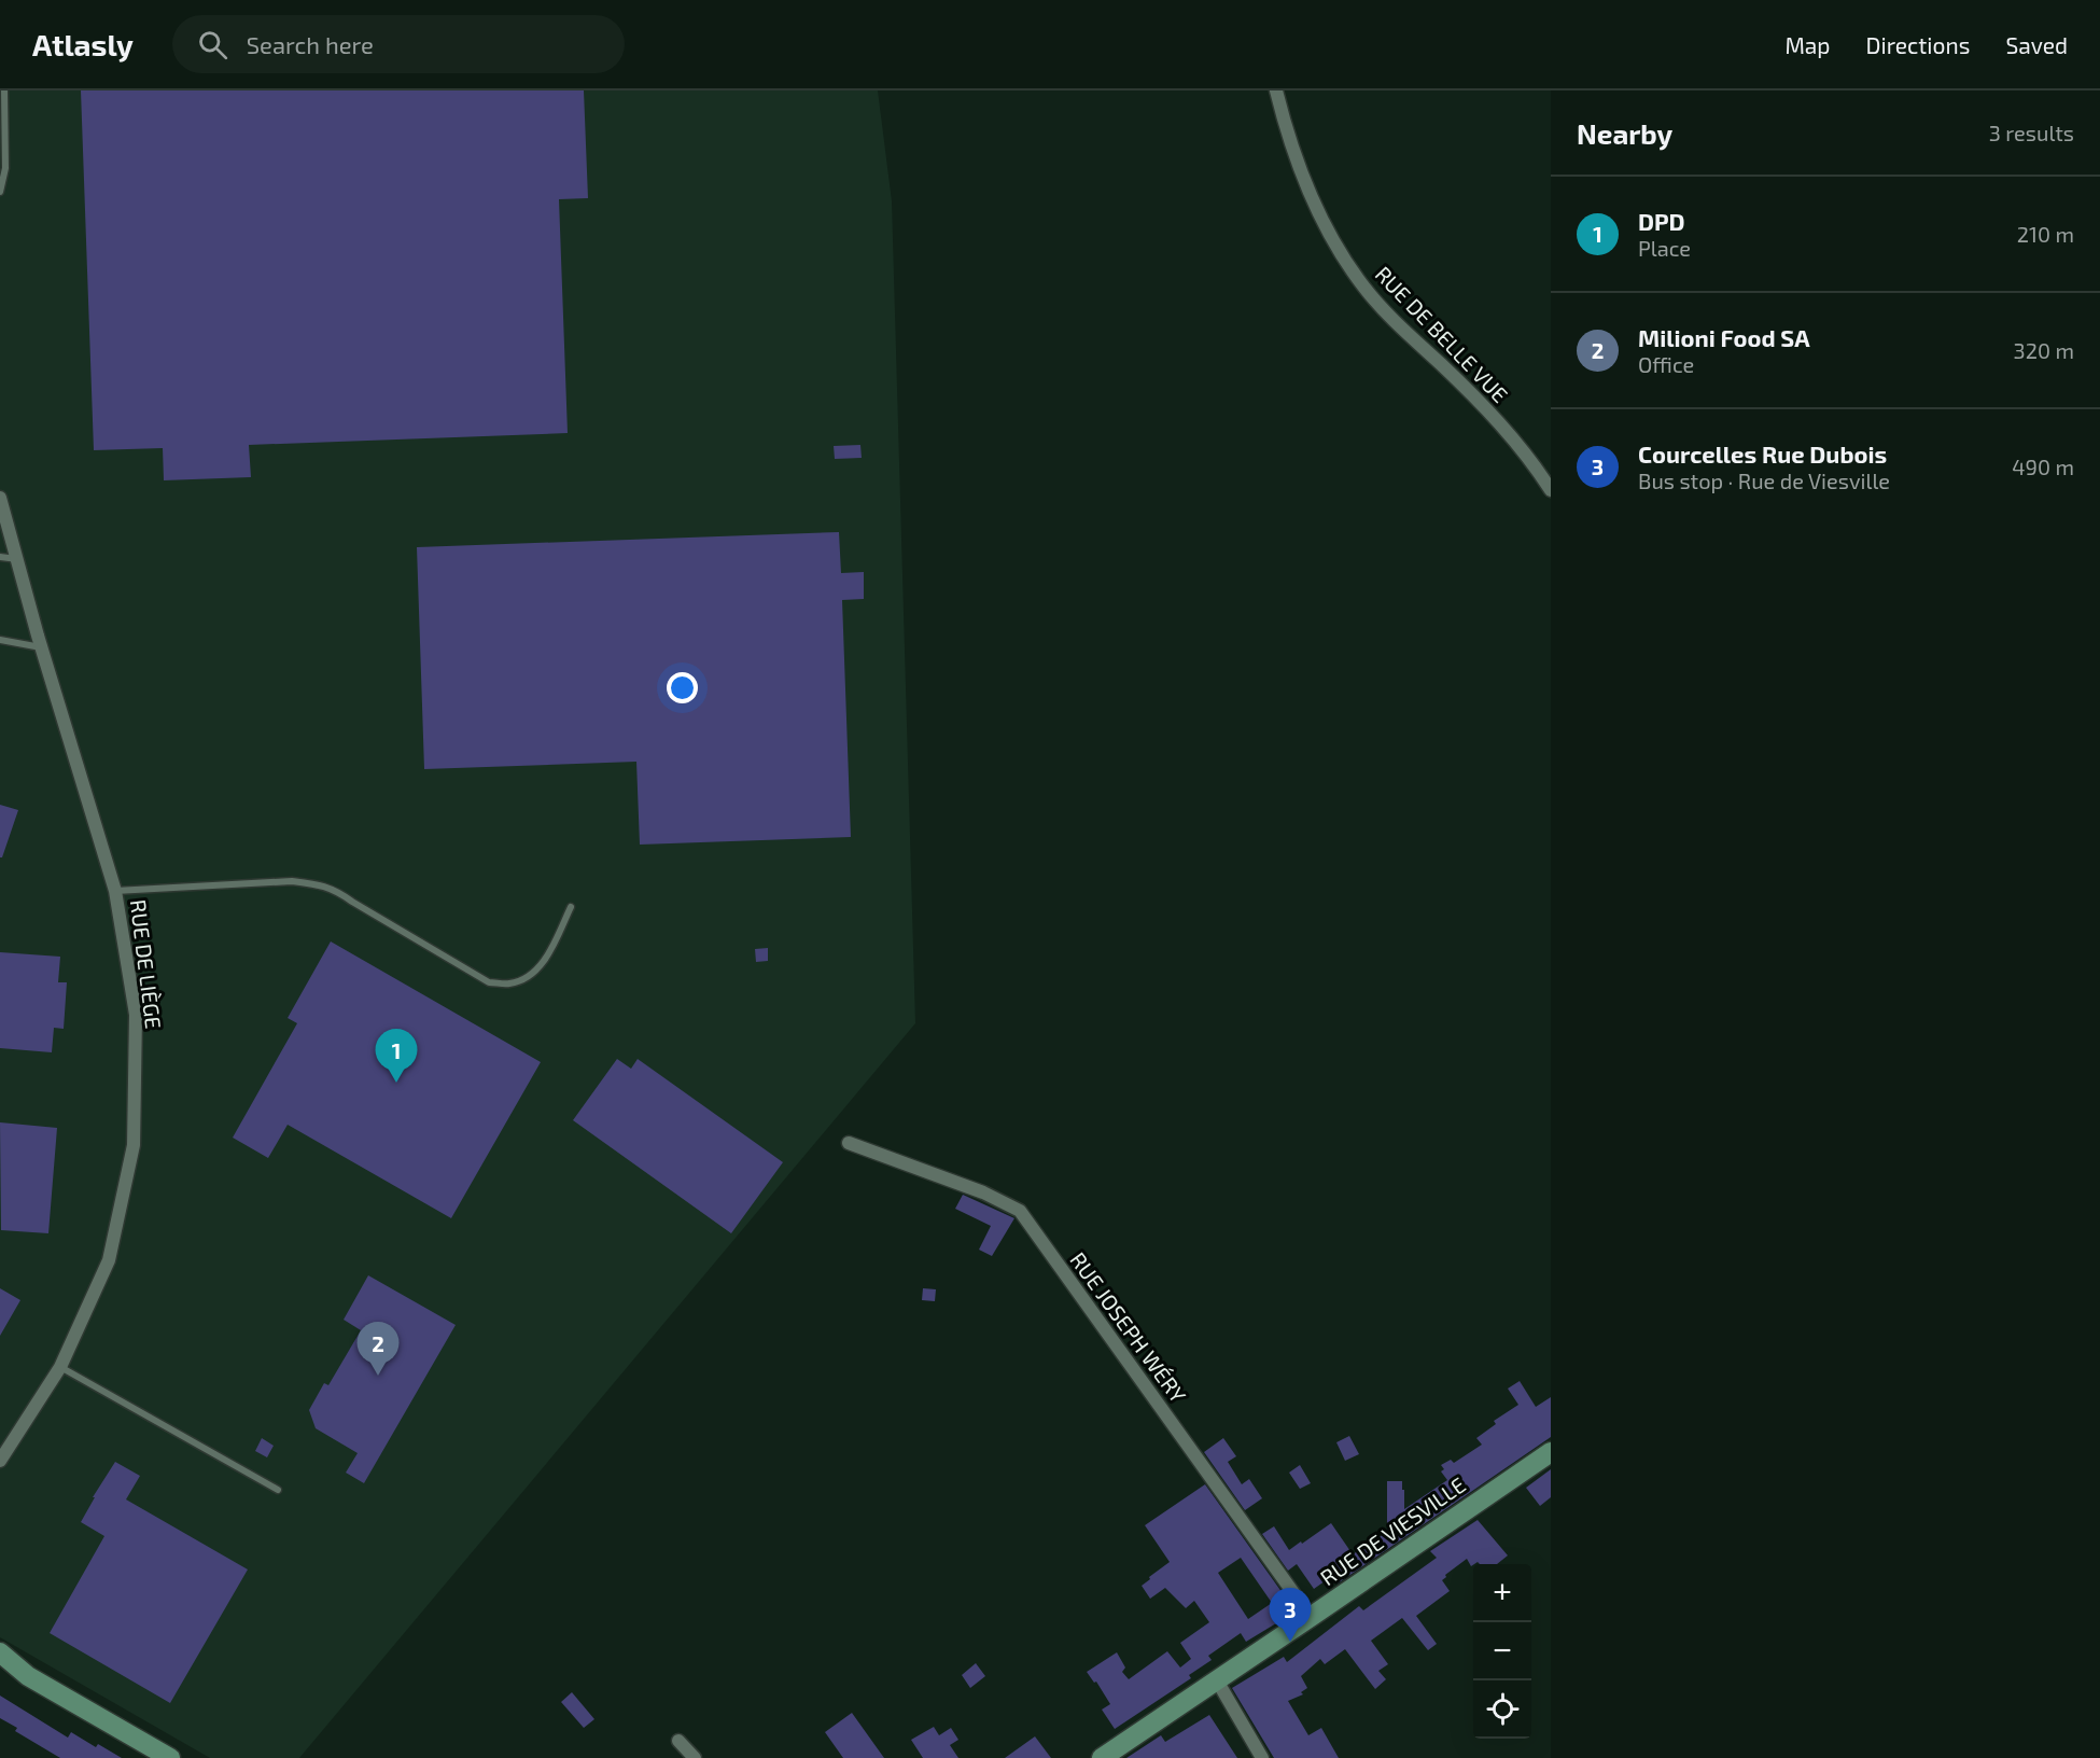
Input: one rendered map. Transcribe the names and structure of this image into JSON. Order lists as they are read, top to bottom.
{
  "streets": {
    "street": [
      "RUE DE BELLE VUE",
      "RUE DE LIÈGE",
      "RUE JOSEPH WÉRY",
      "RUE DE VIESVILLE"
    ]
  },
  "crossings": [
    ["RUE JOSEPH WÉRY", "RUE DE VIESVILLE"]
  ],
  "page": {
    "header": "Atlasly",
    "search": "Search here",
    "nav": ["Map", "Directions", "Saved"],
    "heading": ["Nearby", "3 results"],
    "list": [
      {
        "mark": "1",
        "name": "DPD",
        "note": "Place",
        "value": "210 m"
      },
      {
        "mark": "2",
        "name": "Milioni Food SA",
        "note": "Office",
        "value": "320 m"
      },
      {
        "mark": "3",
        "name": "Courcelles Rue Dubois",
        "note": "Bus stop · Rue de Viesville",
        "value": "490 m"
      }
    ],
    "pins": ["1", "2", "3"],
    "map_buttons": ["+", "−"]
  }
}
